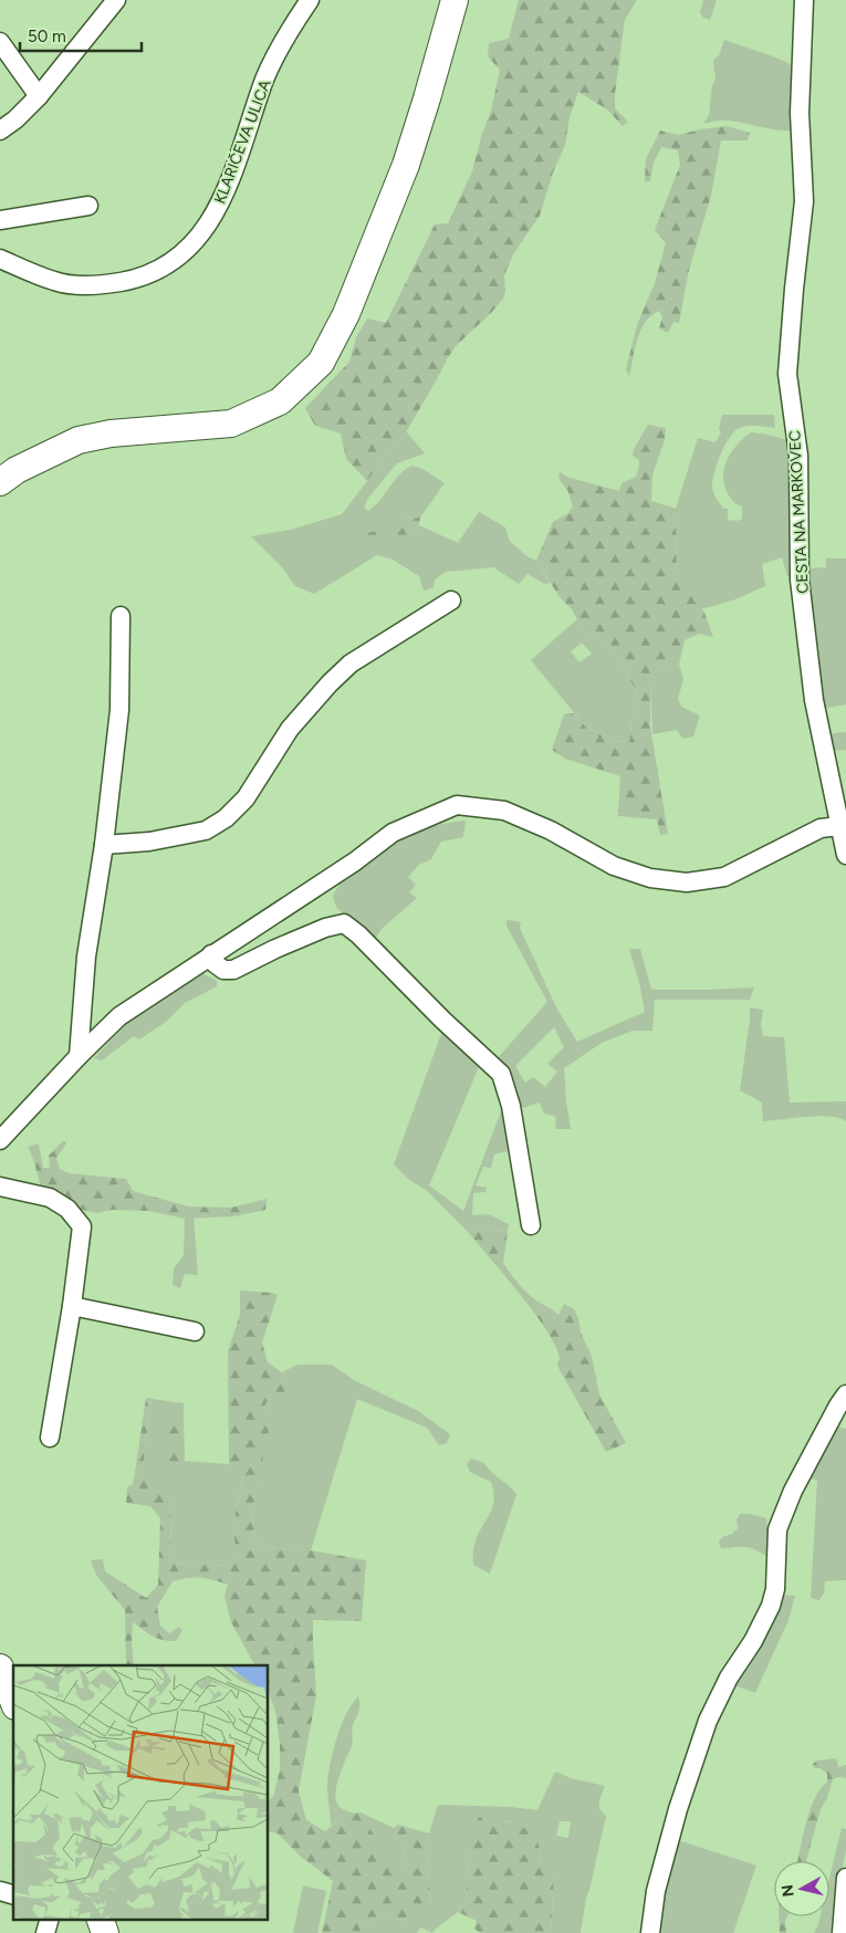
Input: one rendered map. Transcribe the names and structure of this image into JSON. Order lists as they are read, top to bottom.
{
  "streets": {
    "street": ["KLARIČEVA ULICA", "CESTA NA MARKOVEC"]
  },
  "scale_bar": "50 m",
  "north": "left"
}
